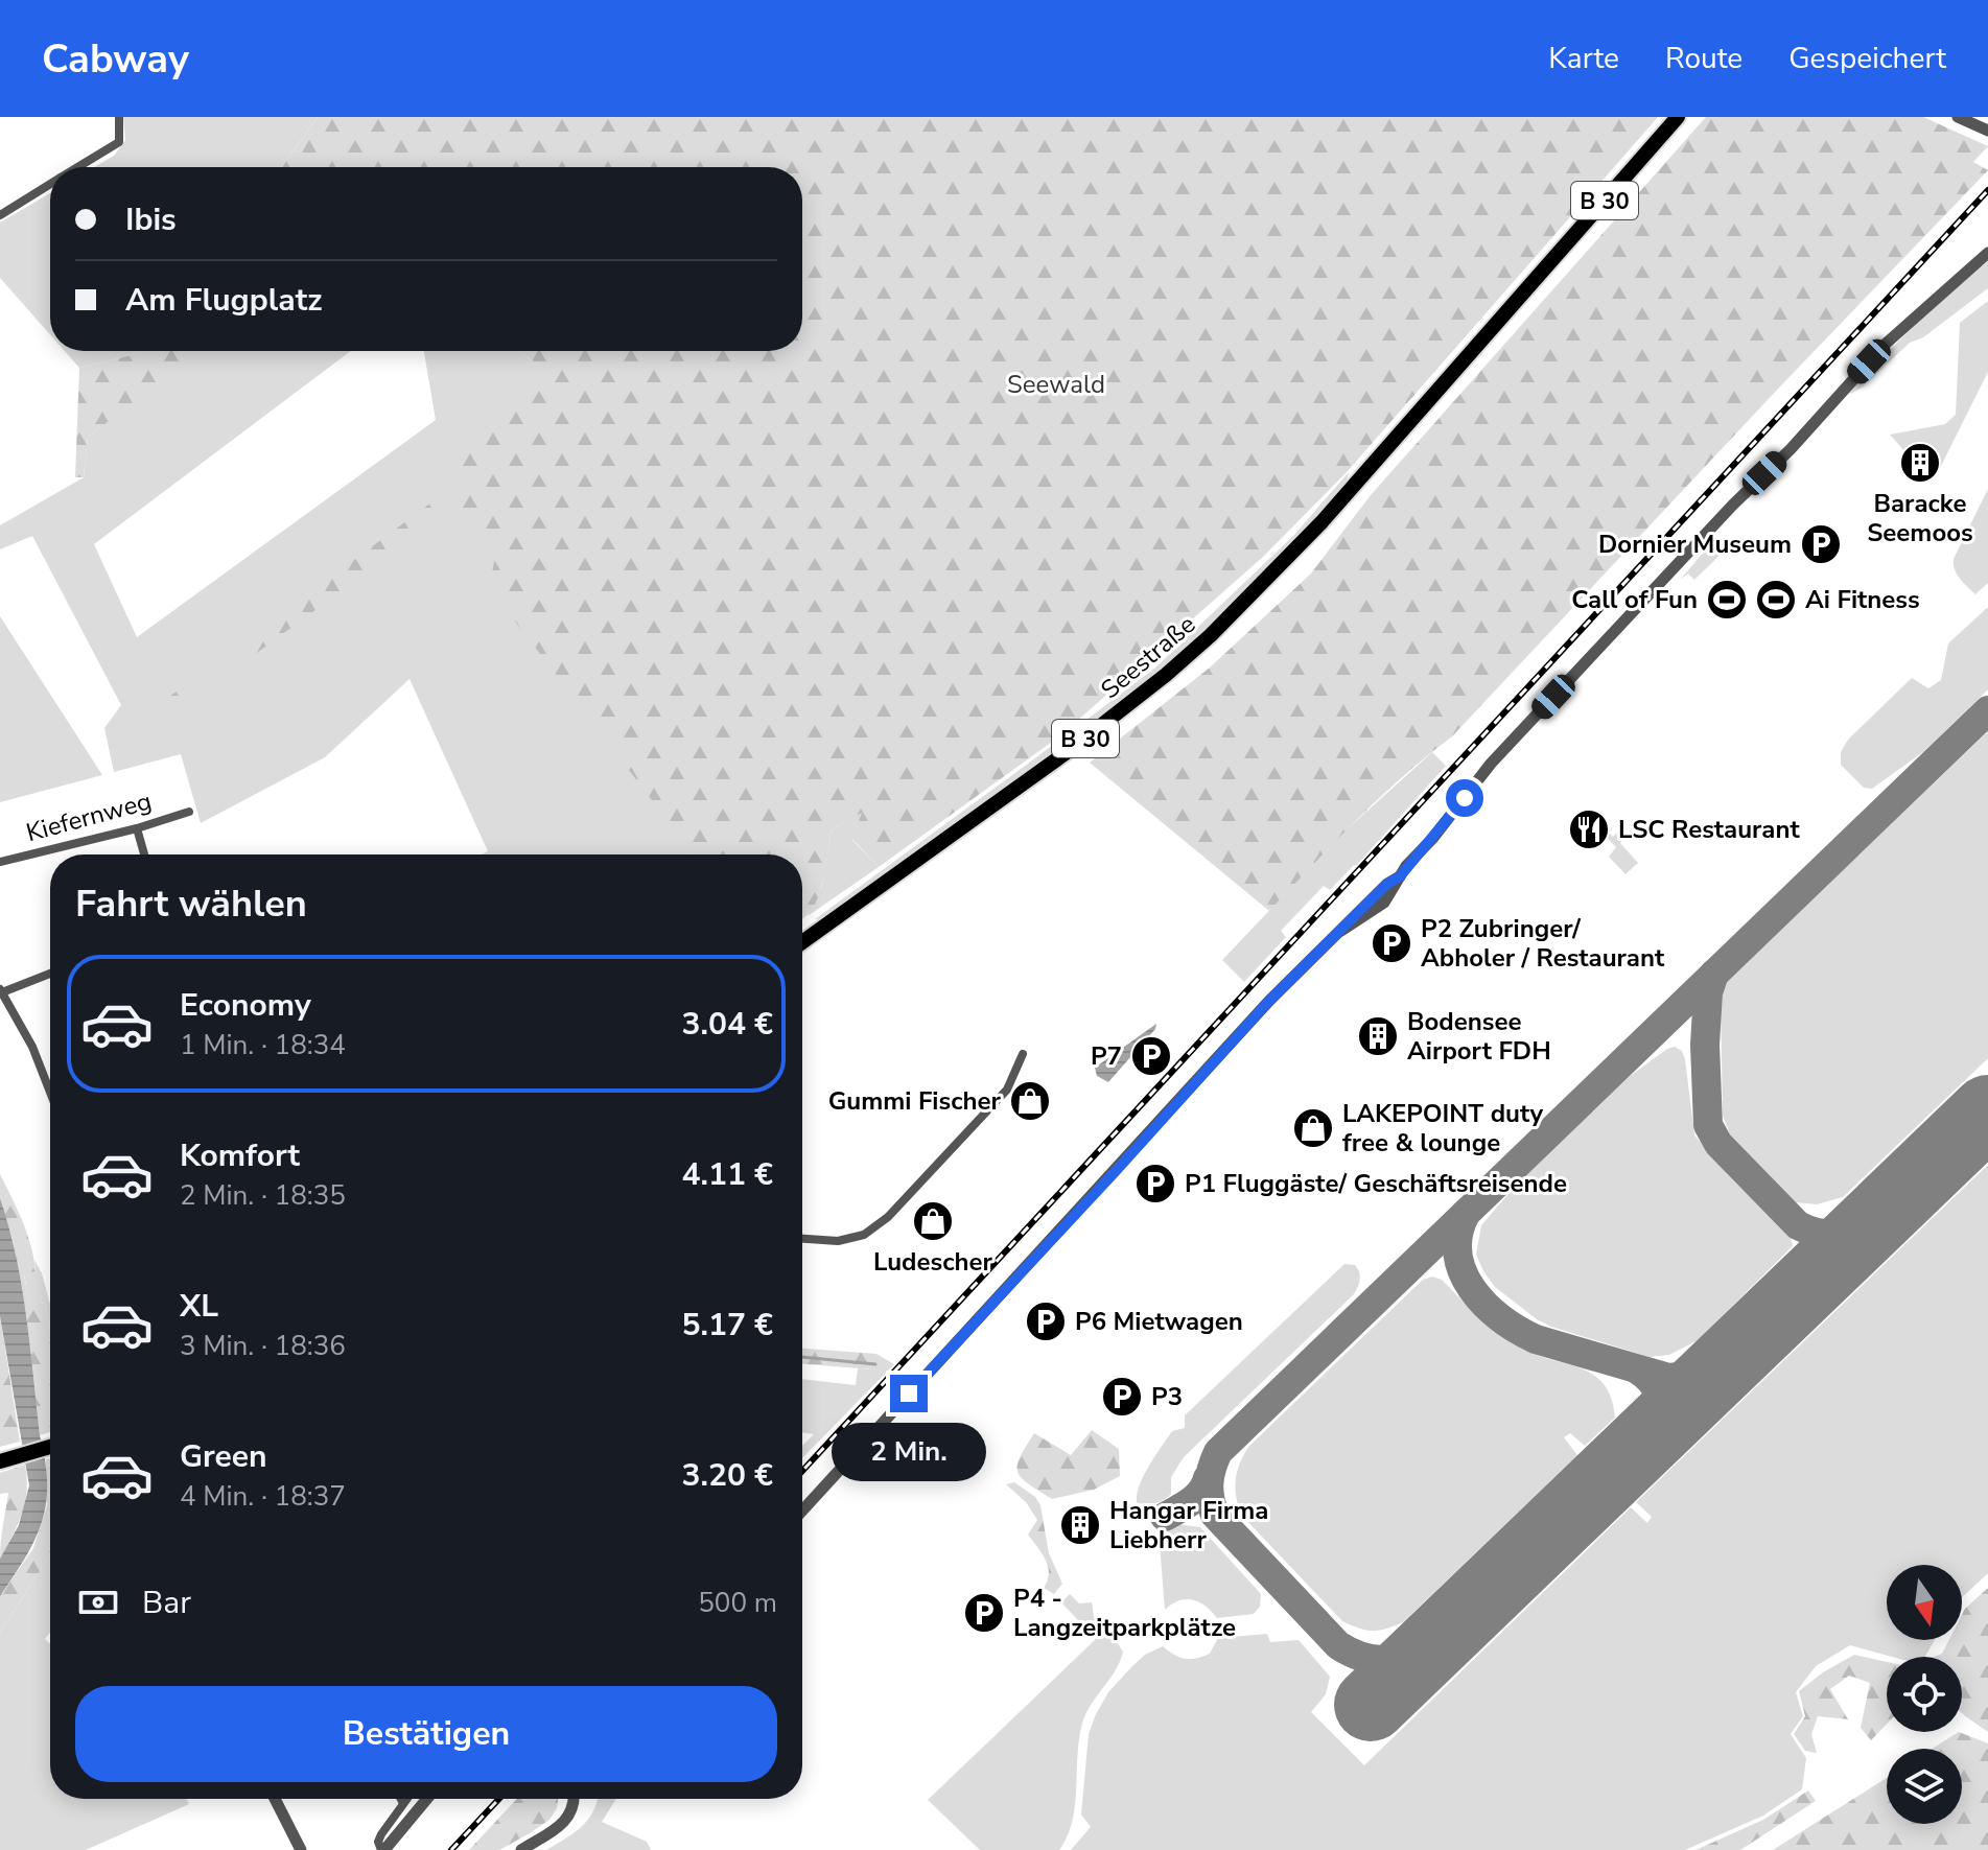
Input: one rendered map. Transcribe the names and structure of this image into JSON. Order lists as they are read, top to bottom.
{
  "streets": {
    "main road": ["B 30", "Seestraße"],
    "street": ["Kiefernweg"]
  },
  "parks": ["Seewald"],
  "places": {
    "building": ["Baracke Seemoos", "Bodensee Airport FDH", "Hangar Firma Liebherr"],
    "parking": [
      "Dornier Museum",
      "P2 Zubringer/ Abholer / Restaurant",
      "P7",
      "P1 Fluggäste/ Geschäftsreisende",
      "P6 Mietwagen",
      "P3",
      "P4 - Langzeitparkplätze"
    ],
    "sports": ["Call of Fun", "Ai Fitness"],
    "restaurant": ["LSC Restaurant"],
    "shop": ["Gummi Fischer", "LAKEPOINT duty free & lounge", "Ludescher"]
  },
  "north": "bottom",
  "page": {
    "header": "Cabway",
    "nav": ["Karte", "Route", "Gespeichert"],
    "banner": ["Ibis", "Am Flugplatz"],
    "heading": "Fahrt wählen",
    "list": [
      {
        "name": "Economy",
        "note": "1 Min. · 18:34",
        "value": "3.04 €"
      },
      {
        "name": "Komfort",
        "note": "2 Min. · 18:35",
        "value": "4.11 €"
      },
      {
        "name": "XL",
        "note": "3 Min. · 18:36",
        "value": "5.17 €"
      },
      {
        "name": "Green",
        "note": "4 Min. · 18:37",
        "value": "3.20 €"
      }
    ],
    "bubble": "2 Min.",
    "pay": ["Bar", "500 m"],
    "buttons": "Bestätigen"
  }
}
